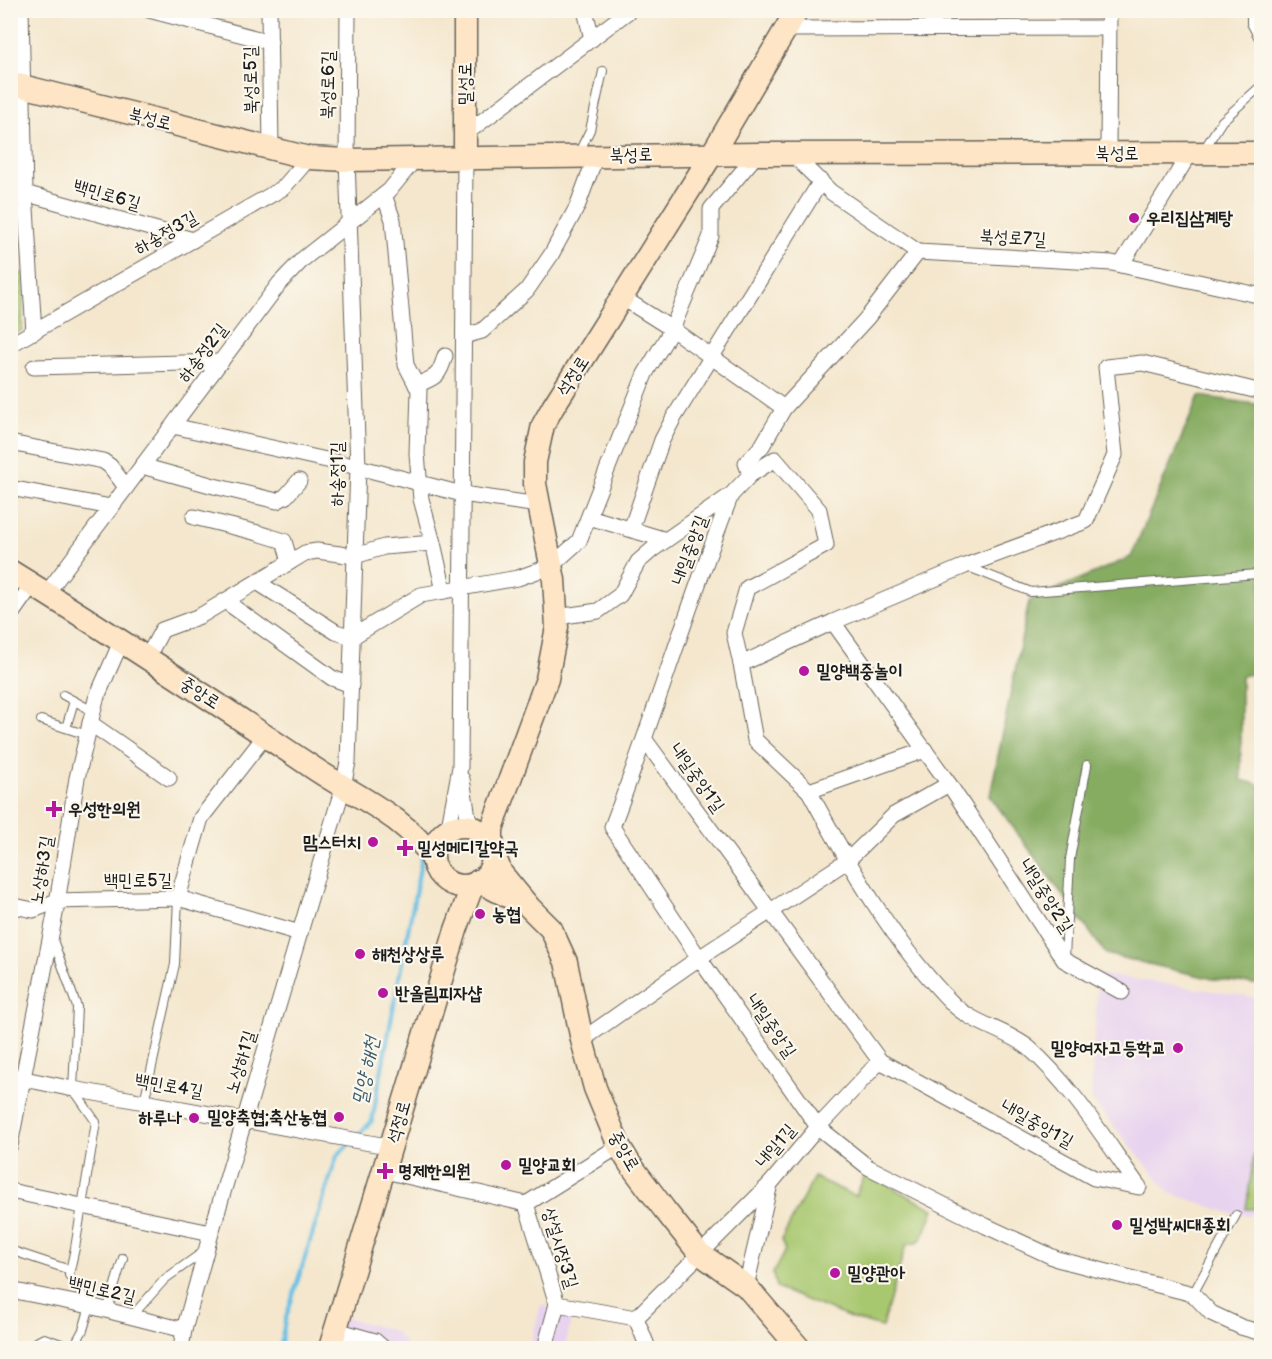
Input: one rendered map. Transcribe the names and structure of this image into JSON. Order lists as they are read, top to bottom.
{
  "streets": {
    "street": [
      "북성로5길",
      "밀성로",
      "북성로6길",
      "북성로",
      "백민로6길",
      "하송정3길",
      "북성로7길",
      "하송정2길",
      "석정로",
      "하송정1길",
      "내일중앙길",
      "중앙로",
      "내일중앙1길",
      "노상하3길",
      "백민로5길",
      "내일중앙2길",
      "노상하1길",
      "백민로4길",
      "내일1길",
      "상설시장3길",
      "백민로2길"
    ]
  },
  "crossings": [
    ["북성로5길", "북성로"],
    ["밀성로", "북성로"],
    ["북성로6길", "북성로"],
    ["북성로6길", "하송정1길"],
    ["북성로", "하송정3길"],
    ["북성로", "하송정2길"],
    ["북성로", "석정로"],
    ["북성로", "하송정1길"],
    ["백민로6길", "하송정3길"],
    ["하송정2길", "하송정1길"],
    ["하송정2길", "중앙로"],
    ["석정로", "백민로4길"],
    ["석정로", "상설시장3길"],
    ["하송정1길", "중앙로"],
    ["하송정1길", "노상하1길"],
    ["내일중앙길", "내일중앙1길"],
    ["내일중앙길", "내일1길"],
    ["중앙로", "노상하3길"],
    ["중앙로", "노상하1길"],
    ["중앙로", "내일1길"],
    ["중앙로", "상설시장3길"],
    ["내일중앙1길", "내일1길"],
    ["노상하3길", "백민로5길"],
    ["노상하3길", "백민로4길"],
    ["백민로5길", "노상하1길"],
    ["노상하1길", "백민로4길"],
    ["노상하1길", "백민로2길"]
  ],
  "water": ["밀양 해천"],
  "places": {
    "other": [
      "우리집삼계탕",
      "밀양백중놀이",
      "맘스터치",
      "농협",
      "해천상상루",
      "반올림피자샵",
      "밀양여자고등학교",
      "밀양축협;축산농협",
      "하루나",
      "밀양교회",
      "밀성박씨대종회",
      "밀양관아"
    ],
    "health": ["우성한의원", "밀성메디칼약국", "명제한의원"]
  }
}
